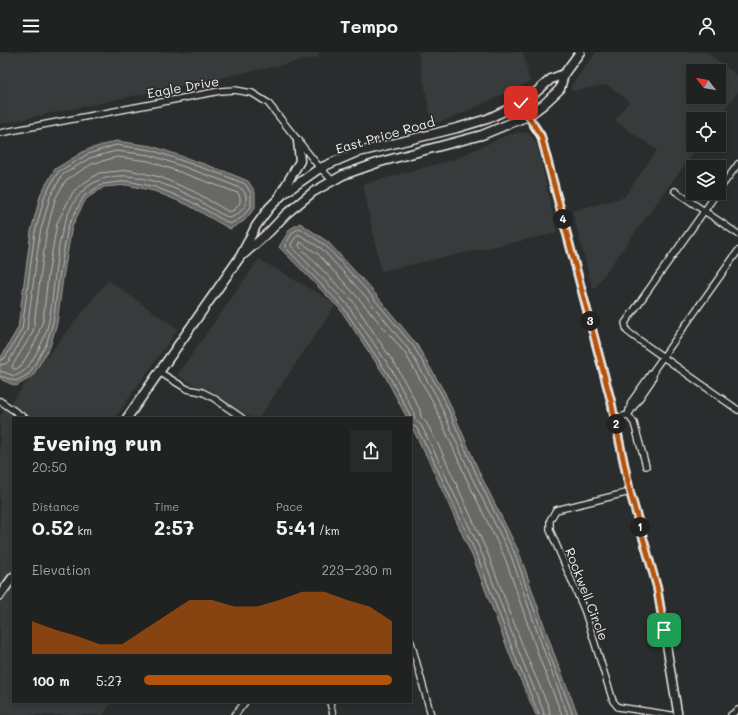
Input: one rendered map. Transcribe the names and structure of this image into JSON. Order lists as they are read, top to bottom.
{
  "streets": {
    "main road": ["East Price Road"],
    "street": ["Eagle Drive", "Rockwell Circle"]
  },
  "crossings": [
    ["Eagle Drive", "East Price Road"]
  ],
  "north": "top left",
  "page": {
    "header": "Tempo",
    "pins": [
      "4",
      "3",
      "2",
      "1"
    ],
    "heading": ["Evening run", "20:50"],
    "stats": [
      ["Distance", "0.52 km"],
      ["Time", "2:57"],
      ["Pace", "5:41 /km"]
    ],
    "chart": ["Elevation", "223–230 m"],
    "list": [
      {
        "name": "100 m",
        "note": "5:27"
      }
    ]
  }
}
